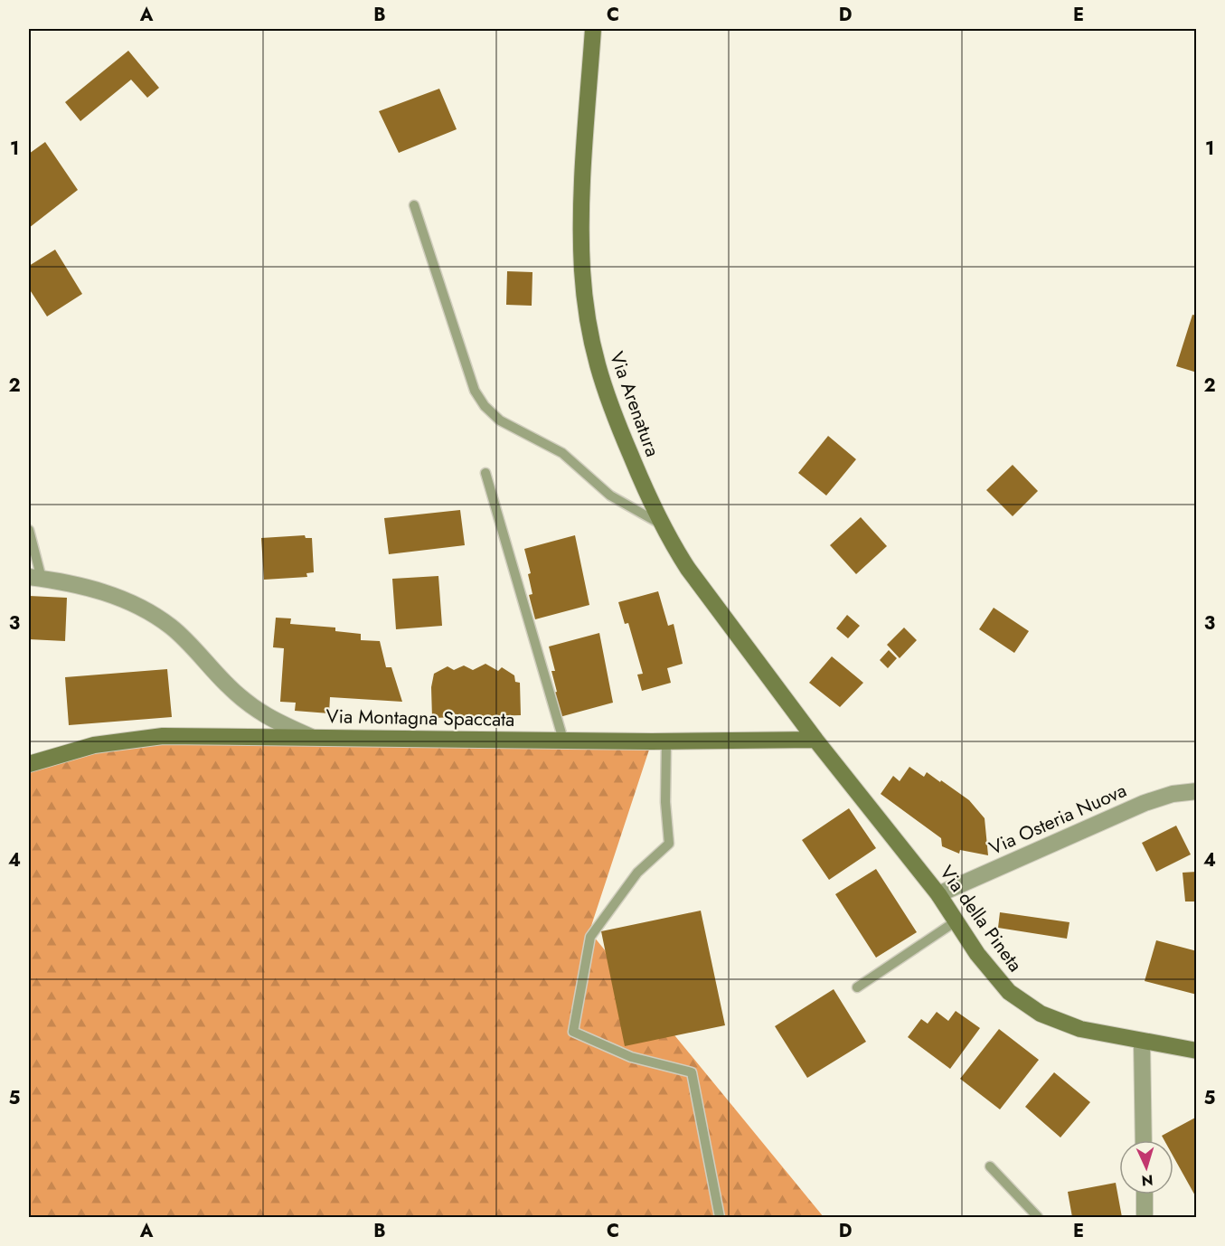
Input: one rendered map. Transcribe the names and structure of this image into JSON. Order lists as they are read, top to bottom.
{
  "streets": {
    "street": [
      "Via Arenatura",
      "Via Montagna Spaccata",
      "Via Osteria Nuova",
      "Via della Pineta"
    ]
  },
  "crossings": [
    ["Via Arenatura", "Via Montagna Spaccata"],
    ["Via Arenatura", "Via della Pineta"],
    ["Via Montagna Spaccata", "Via della Pineta"],
    ["Via Osteria Nuova", "Via della Pineta"]
  ],
  "north": "bottom",
  "grid": {
    "columns": [
      "A",
      "B",
      "C",
      "D",
      "E"
    ],
    "rows": [
      "1",
      "2",
      "3",
      "4",
      "5"
    ]
  }
}
